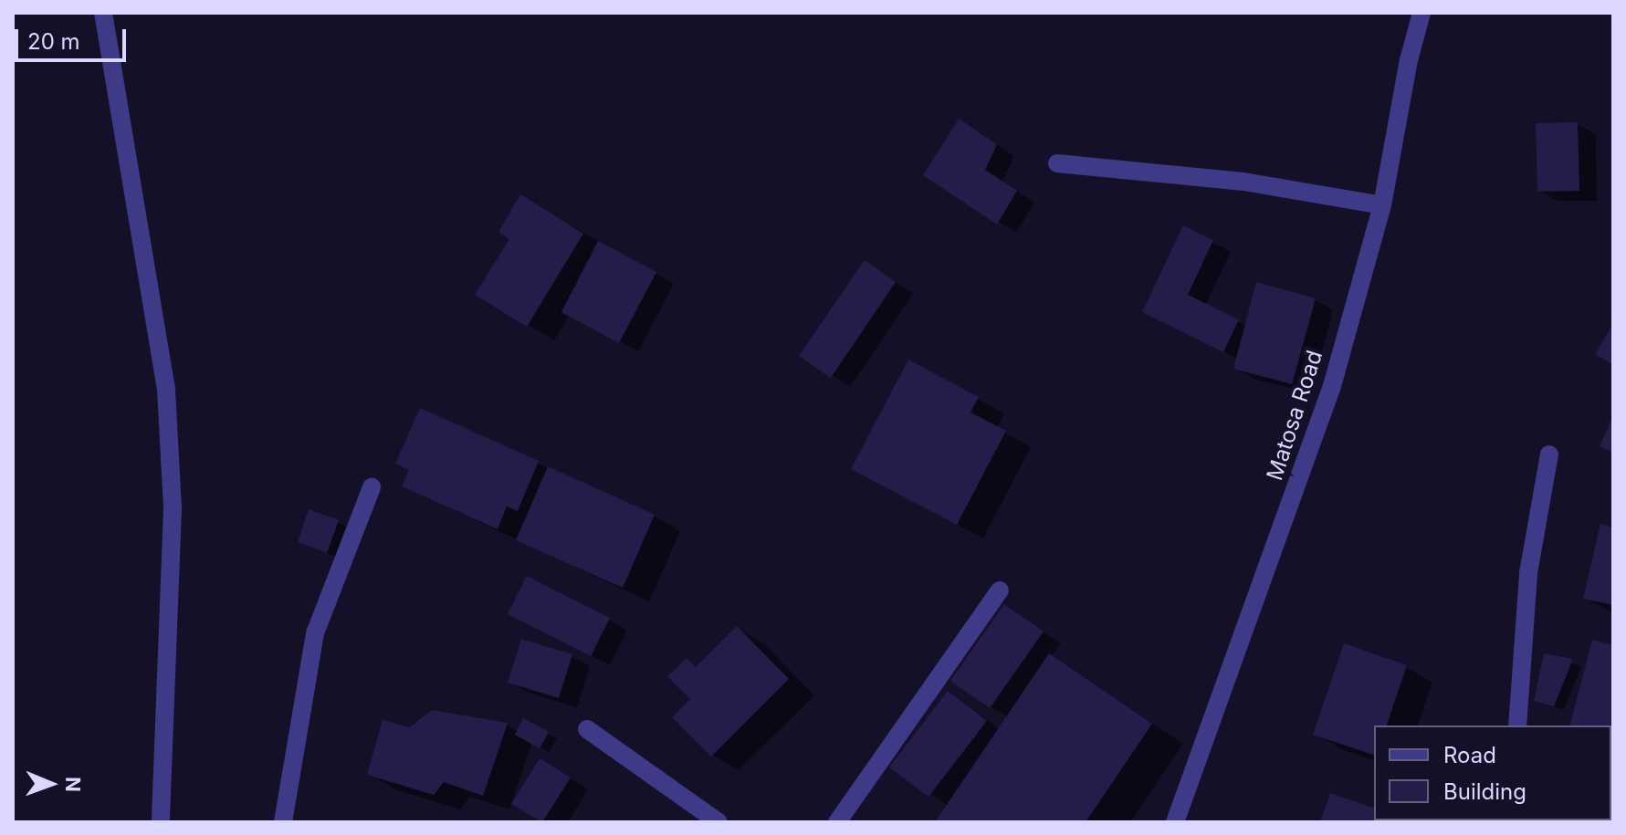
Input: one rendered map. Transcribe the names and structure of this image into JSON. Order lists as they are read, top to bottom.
{
  "streets": {
    "street": ["Matosa Road"]
  },
  "legend": ["Road", "Building"],
  "scale_bar": "20 m",
  "north": "right"
}
